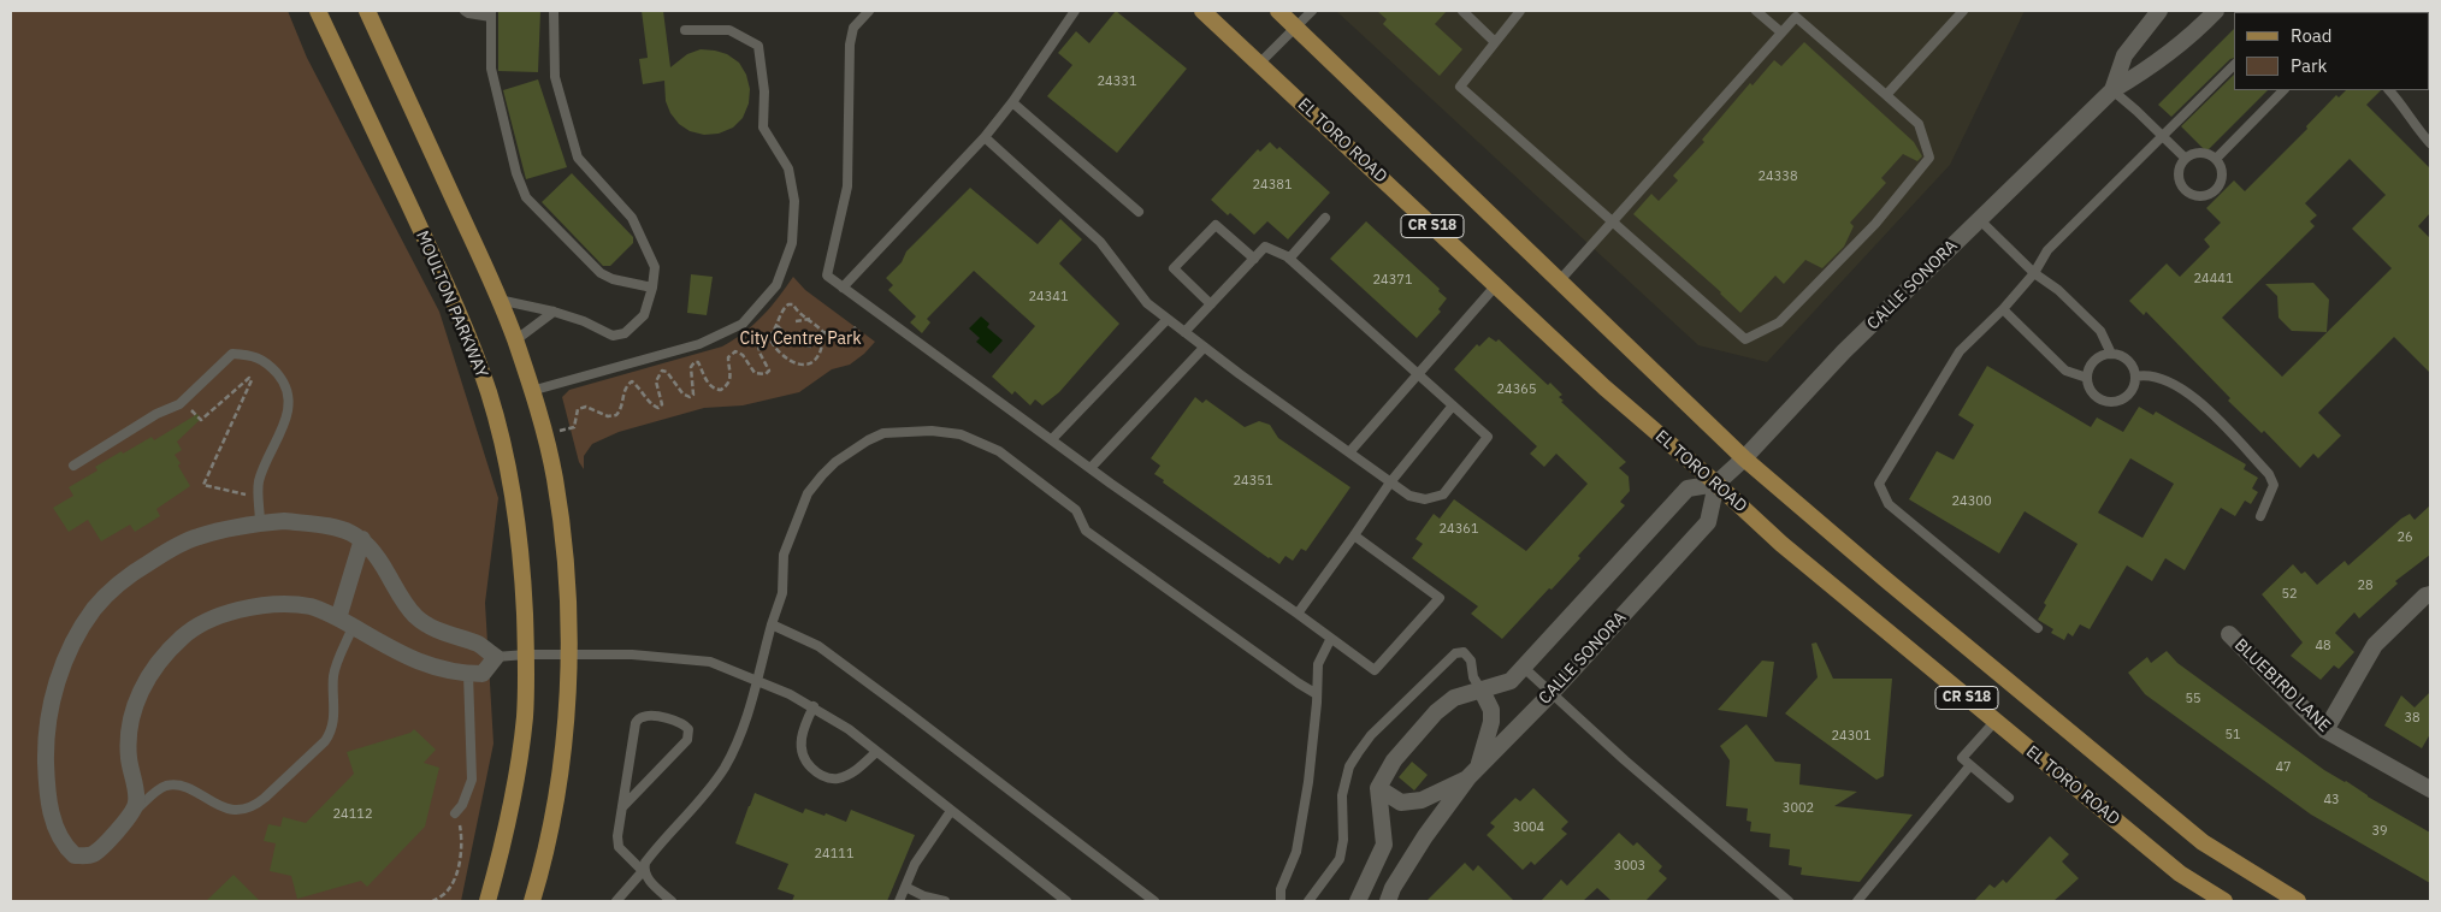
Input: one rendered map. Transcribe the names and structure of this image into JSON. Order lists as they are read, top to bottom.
{
  "streets": {
    "main road": ["EL TORO ROAD", "CR S18", "MOULTON PARKWAY"],
    "street": ["CALLE SONORA", "BLUEBIRD LANE"]
  },
  "crossings": [
    ["EL TORO ROAD", "CALLE SONORA"],
    ["CR S18", "CALLE SONORA"]
  ],
  "parks": ["City Centre Park"],
  "house_numbers": [
    "24331",
    "24338",
    "24381",
    "24441",
    "24371",
    "24341",
    "24365",
    "24351",
    "24300",
    "24361",
    "26",
    "28",
    "52",
    "48",
    "55",
    "38",
    "51",
    "24301",
    "47",
    "43",
    "3002",
    "24112",
    "3004",
    "39",
    "24111",
    "3003"
  ],
  "legend": ["Road", "Park"]
}
